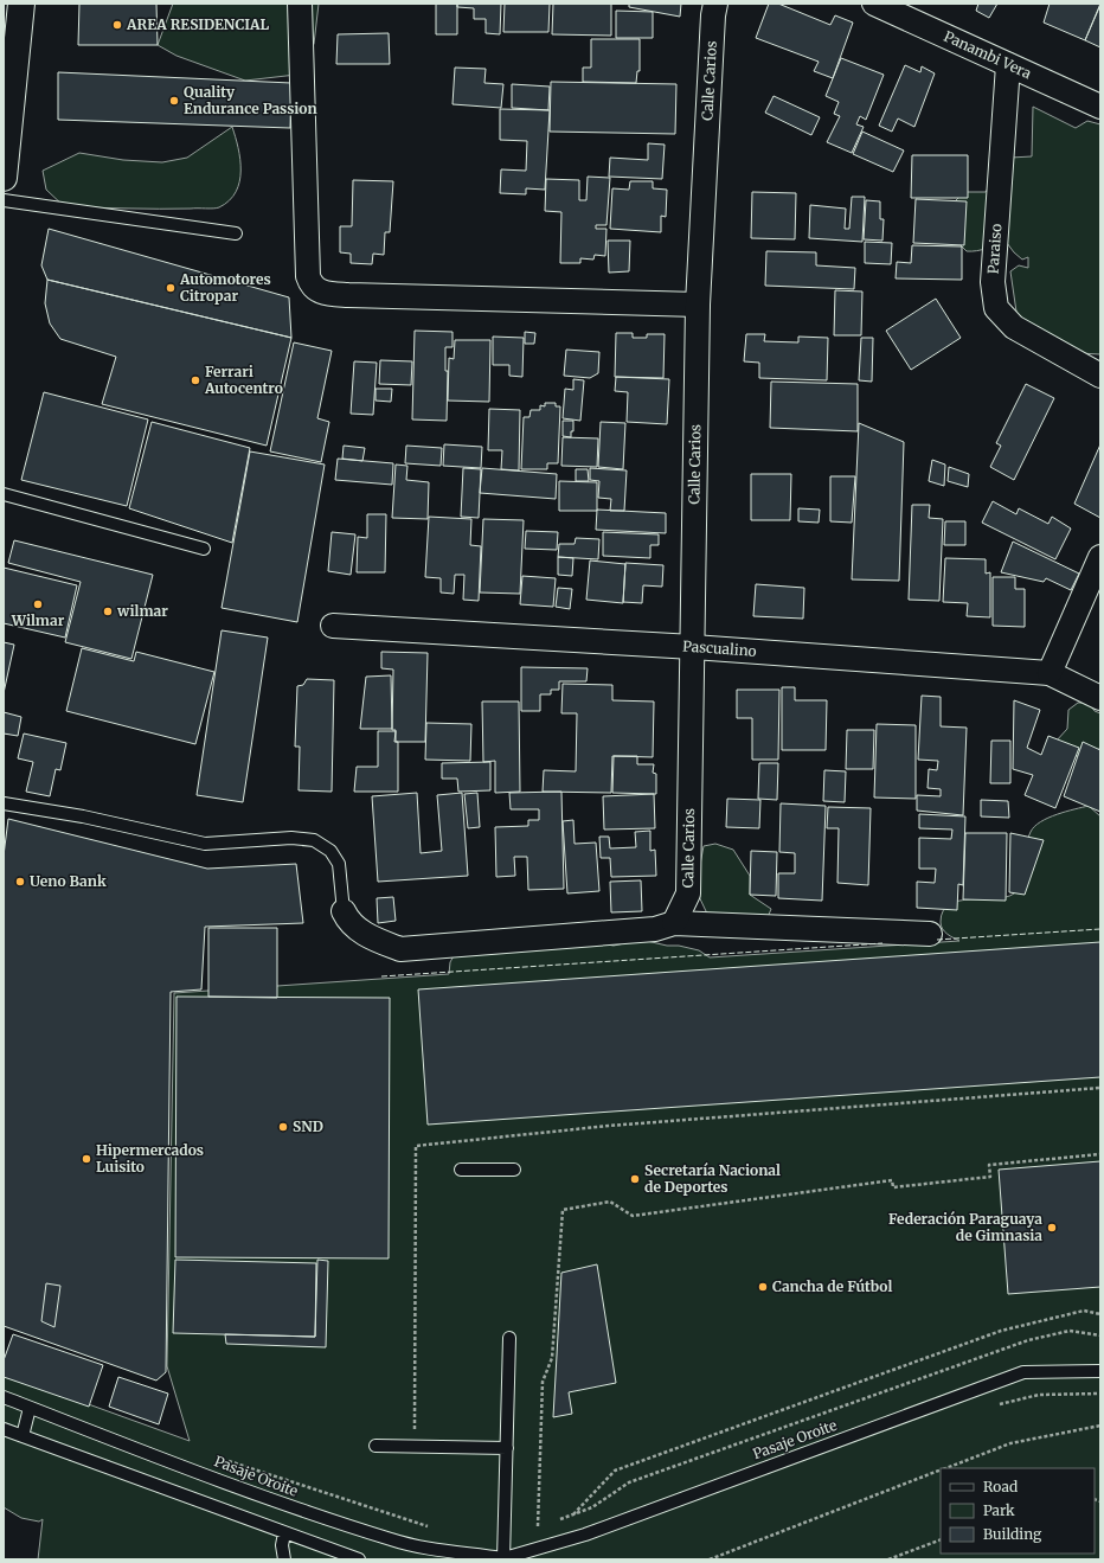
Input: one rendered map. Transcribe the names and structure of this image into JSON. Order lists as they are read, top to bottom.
{
  "streets": {
    "street": [
      "Panambi Vera",
      "Calle Carios",
      "Paraiso",
      "Pascualino"
    ],
    "lane": ["Pasaje Oroite"]
  },
  "crossings": [
    ["Panambi Vera", "Paraiso"],
    ["Calle Carios", "Pascualino"]
  ],
  "places": [
    "AREA RESIDENCIAL",
    "Quality Endurance Passion",
    "Automotores Citropar",
    "Ferrari Autocentro",
    "Wilmar",
    "wilmar",
    "Ueno Bank",
    "SND",
    "Hipermercados Luisito",
    "Secretaría Nacional de Deportes",
    "Federación Paraguaya de Gimnasia",
    "Cancha de Fútbol"
  ],
  "legend": ["Road", "Park", "Building"]
}
